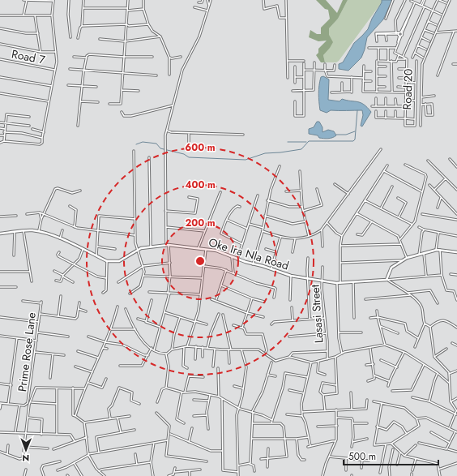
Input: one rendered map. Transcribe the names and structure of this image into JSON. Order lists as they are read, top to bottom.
{
  "streets": {
    "street": [
      "Road 7",
      "Road 20",
      "Oke Ira Nla Road",
      "Lasasi Street",
      "Prime Rose Lane"
    ]
  },
  "crossings": [
    ["Oke Ira Nla Road", "Lasasi Street"]
  ],
  "scale_bar": "500 m",
  "north": "bottom",
  "rings": ["600 m", "400 m", "200 m"]
}
